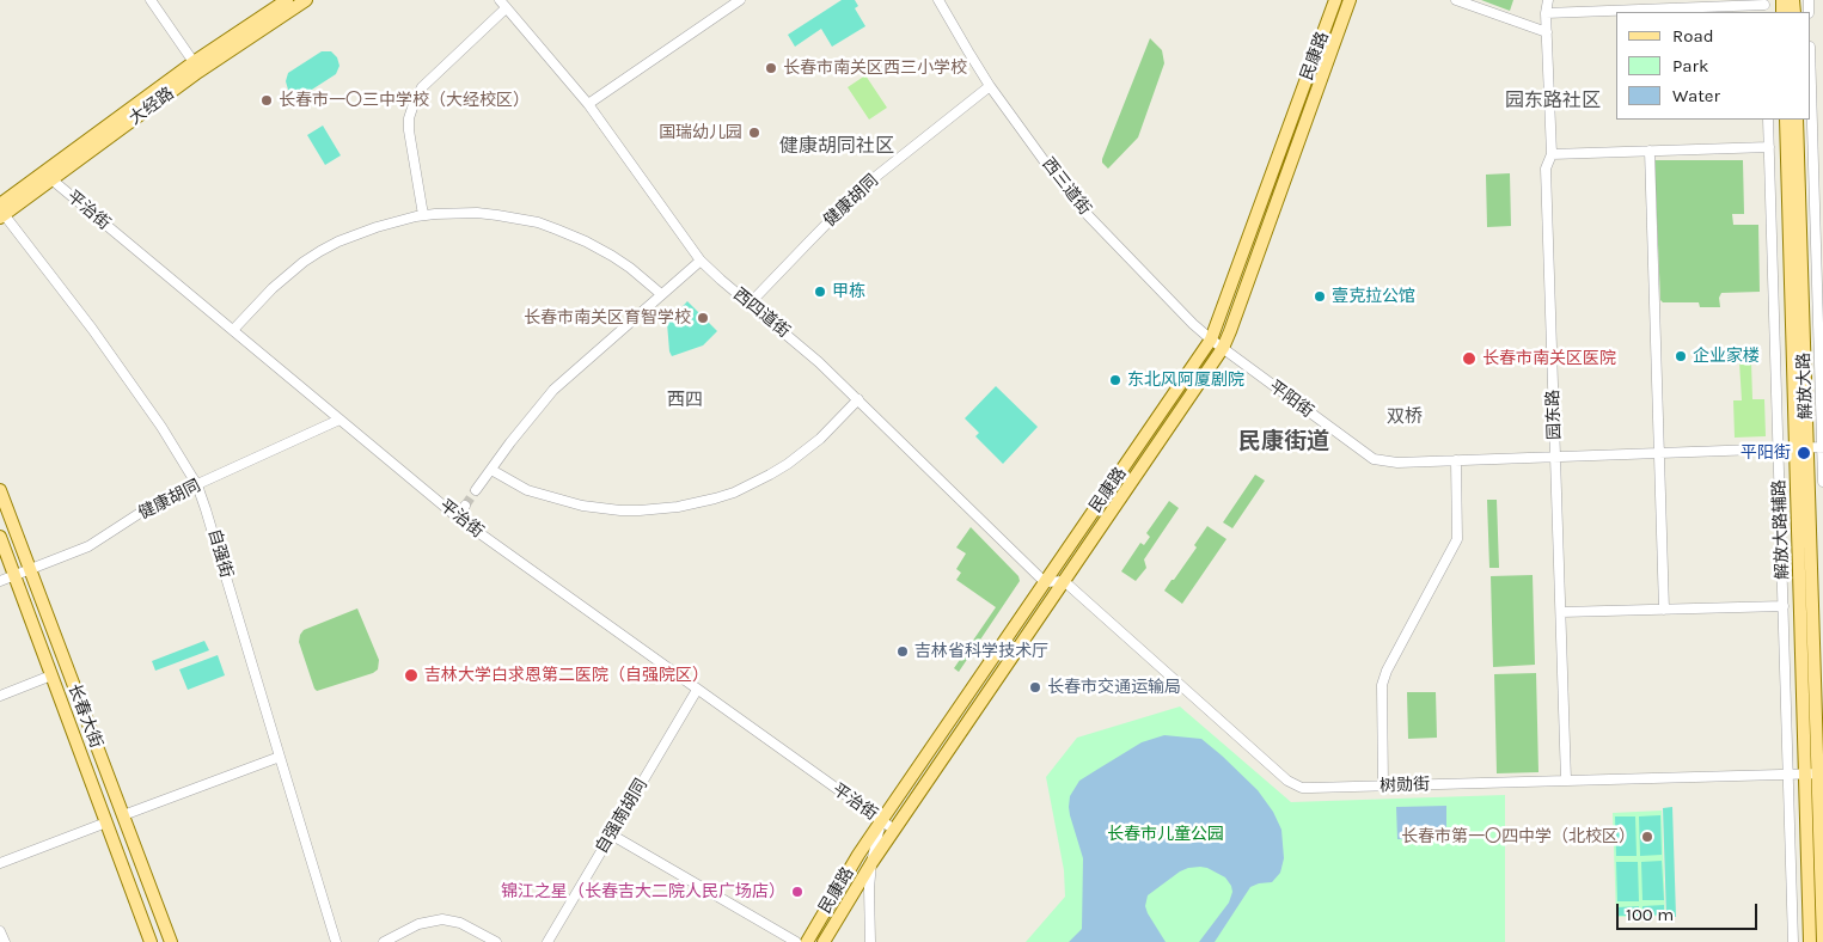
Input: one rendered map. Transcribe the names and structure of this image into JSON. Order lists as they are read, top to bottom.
{
  "streets": {
    "main road": [
      "民康路",
      "大经路",
      "解放大路",
      "长春大街"
    ],
    "street": [
      "西三道街",
      "健康胡同",
      "平治街",
      "西四道街",
      "平阳街",
      "园东路",
      "解放大路辅路",
      "自强街",
      "树勋街",
      "自强南胡同"
    ]
  },
  "crossings": [
    ["民康路", "西三道街"],
    ["民康路", "平治街"],
    ["民康路", "西四道街"],
    ["民康路", "平阳街"],
    ["民康路", "树勋街"],
    ["大经路", "平治街"],
    ["大经路", "自强街"],
    ["西三道街", "健康胡同"],
    ["西三道街", "平阳街"],
    ["健康胡同", "平治街"],
    ["健康胡同", "西四道街"],
    ["健康胡同", "自强街"],
    ["健康胡同", "长春大街"],
    ["平治街", "自强南胡同"],
    ["解放大路", "平阳街"],
    ["解放大路", "树勋街"],
    ["平阳街", "园东路"],
    ["平阳街", "解放大路辅路"],
    ["园东路", "树勋街"],
    ["解放大路辅路", "树勋街"]
  ],
  "districts": [
    "园东路社区",
    "健康胡同社区",
    "西四",
    "双桥",
    "民康街道"
  ],
  "parks": ["长春市儿童公园"],
  "places": [
    "长春市南关区西三小学校",
    "长春市一〇三中学校（大经校区）",
    "国瑞幼儿园",
    "甲栋",
    "壹克拉公馆",
    "长春市南关区育智学校",
    "企业家楼",
    "长春市南关区医院",
    "东北风阿厦剧院",
    "平阳街",
    "吉林省科学技术厅",
    "吉林大学白求恩第二医院（自强院区）",
    "长春市交通运输局",
    "长春市第一〇四中学（北校区）",
    "锦江之星（长春吉大二院人民广场店）"
  ],
  "legend": ["Road", "Park", "Water"],
  "scale_bar": "100 m"
}
